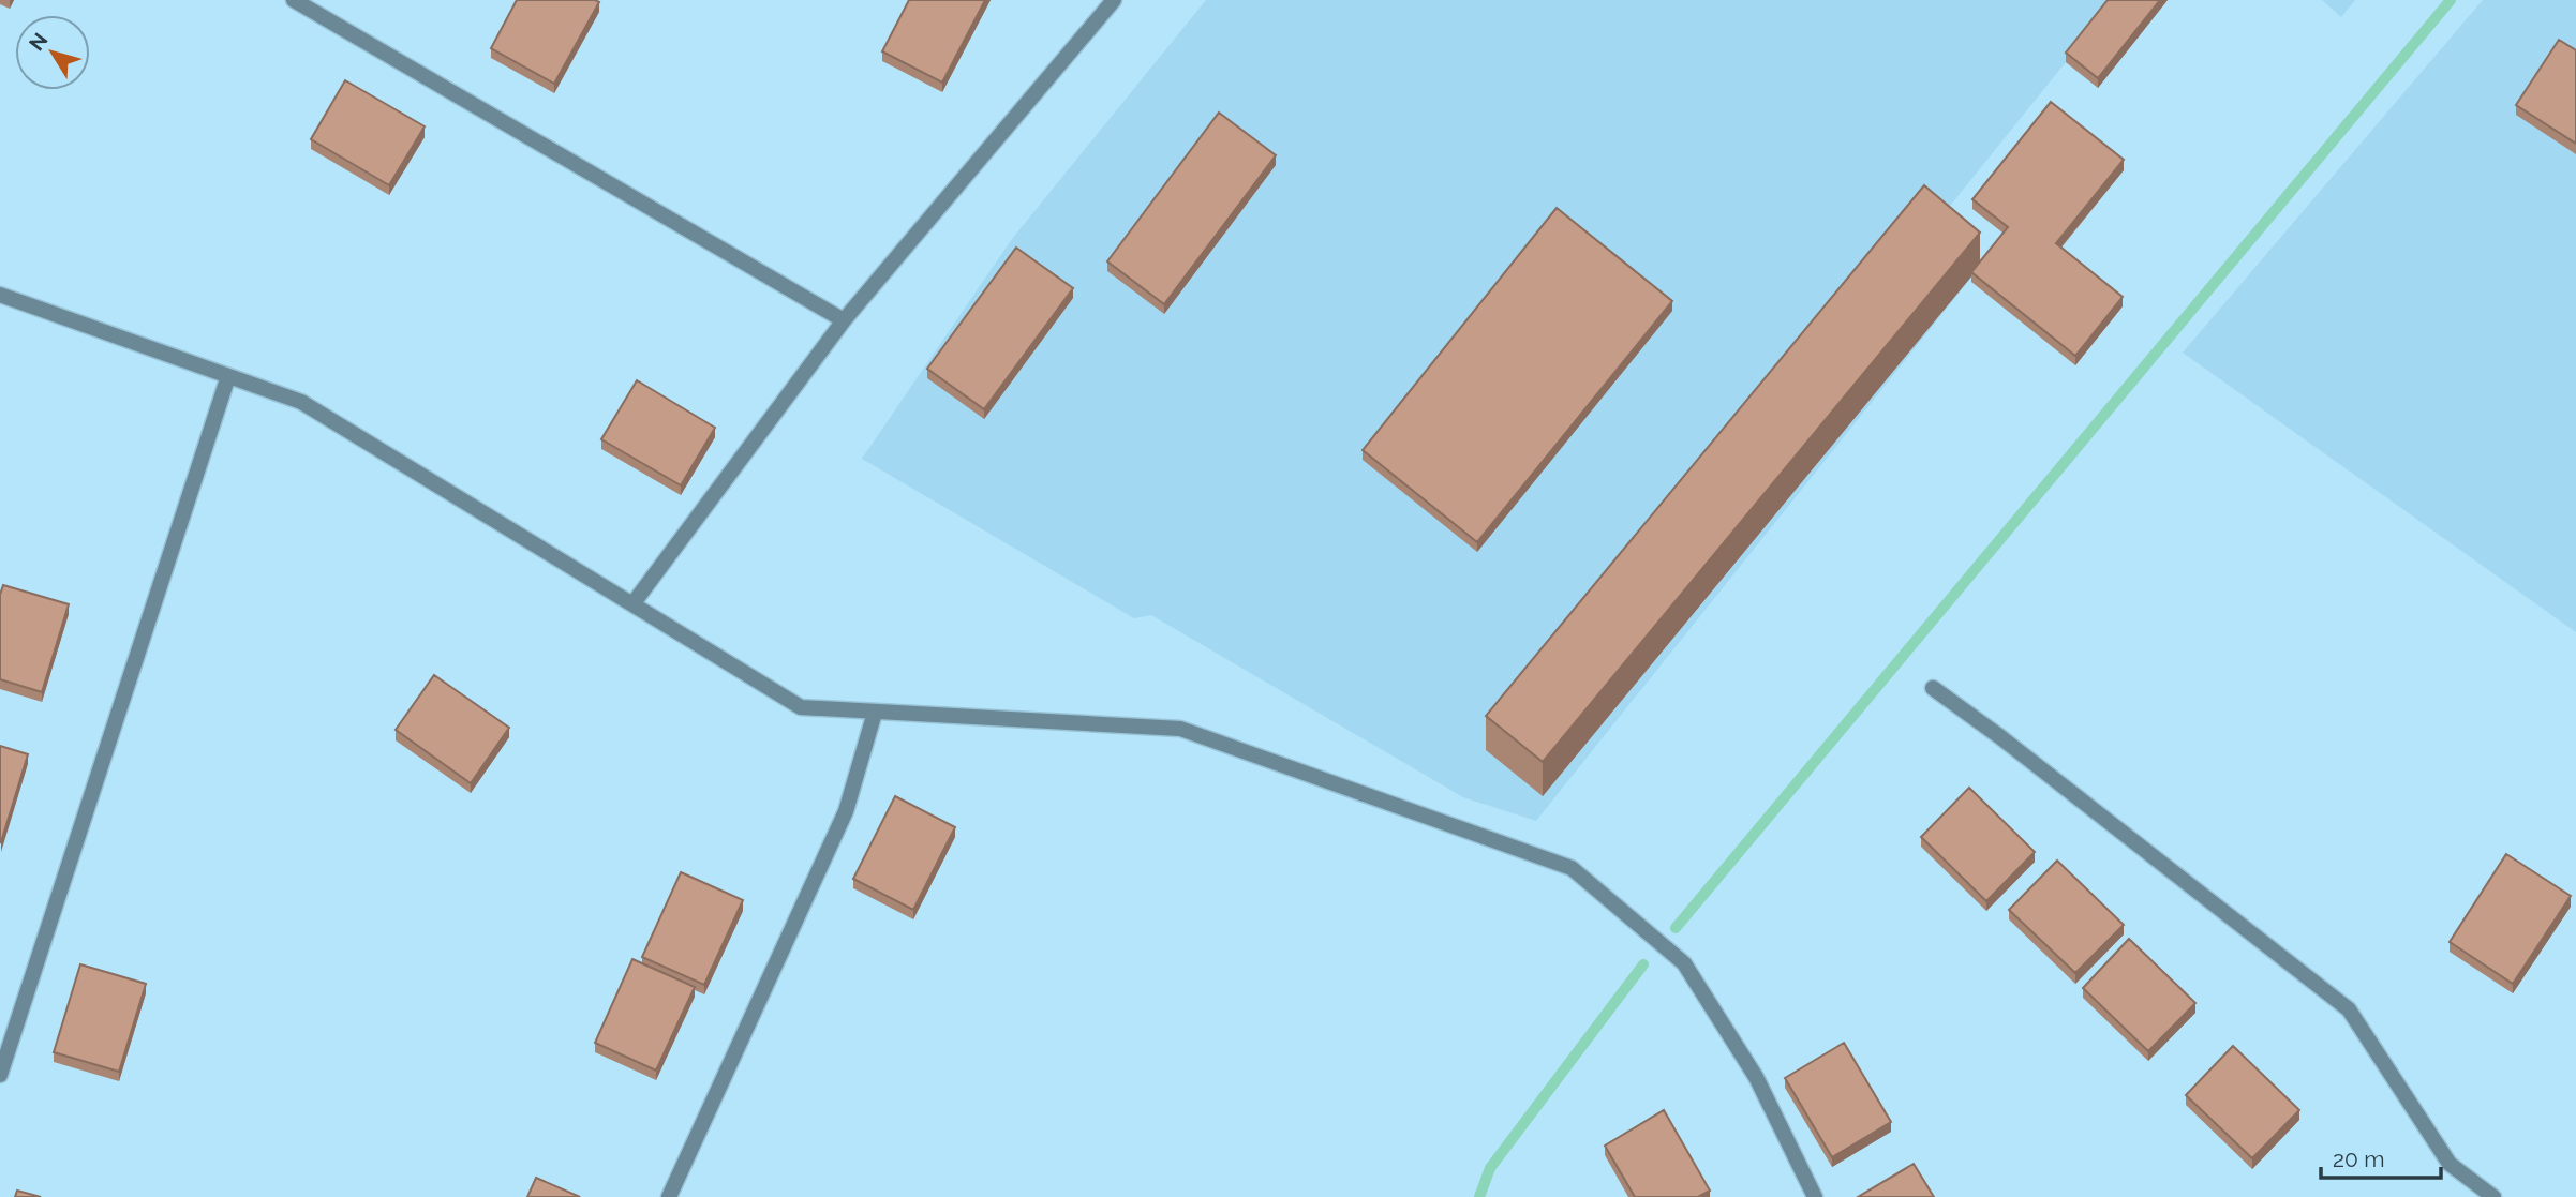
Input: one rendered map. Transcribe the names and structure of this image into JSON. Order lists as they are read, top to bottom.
{
  "scale_bar": "20 m",
  "north": "top left"
}
